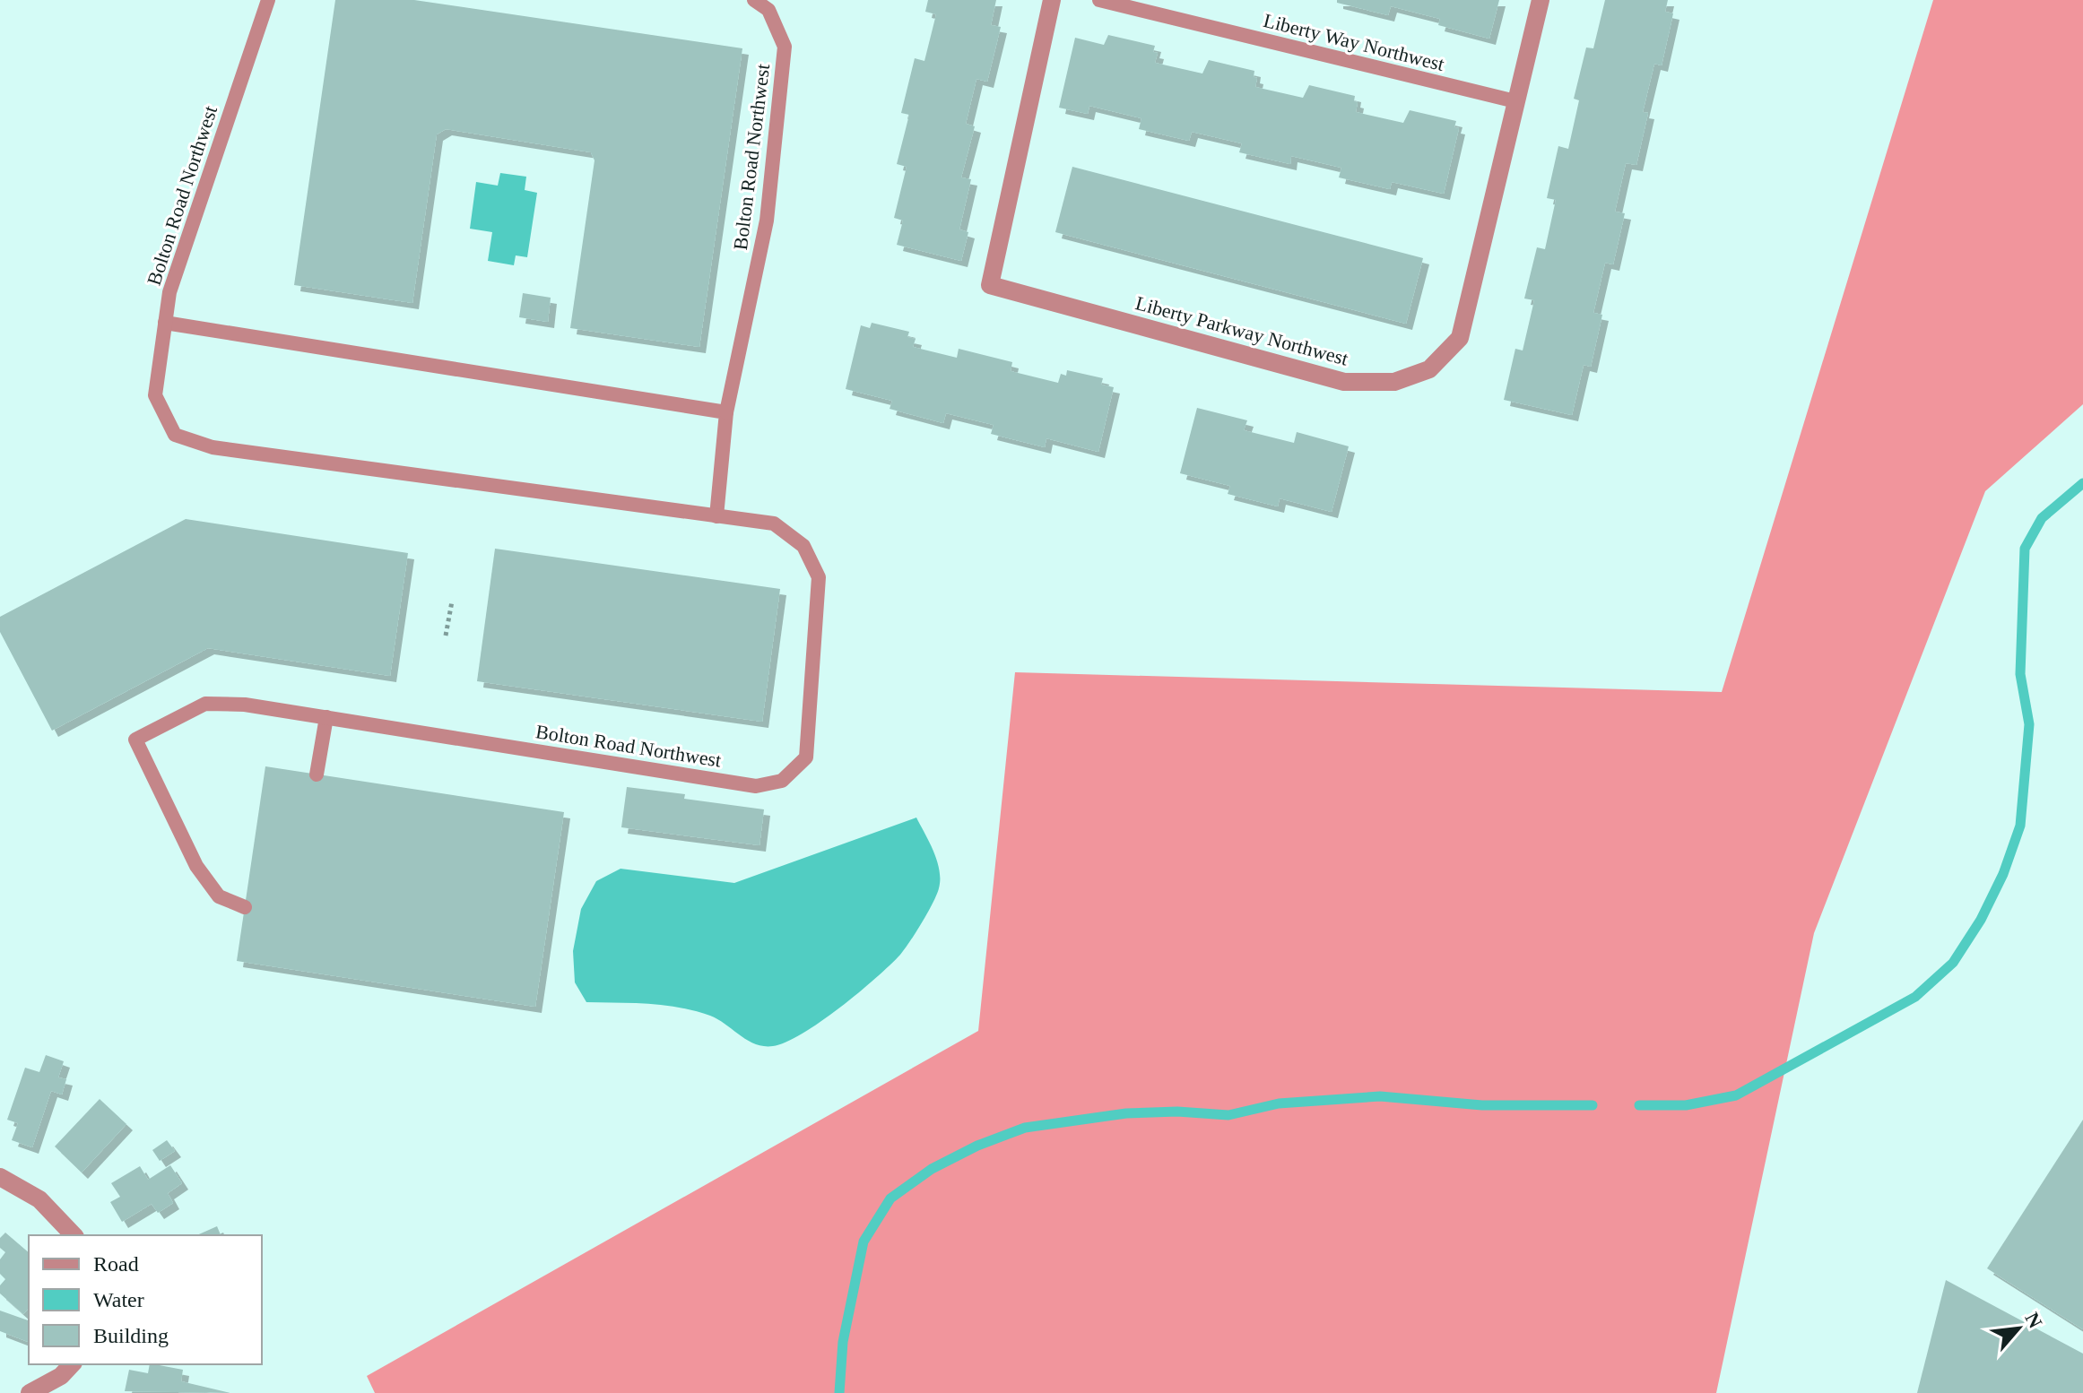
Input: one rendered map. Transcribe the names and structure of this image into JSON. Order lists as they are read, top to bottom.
{
  "streets": {
    "street": ["Liberty Parkway Northwest"],
    "lane": ["Liberty Way Northwest", "Bolton Road Northwest"]
  },
  "crossings": [
    ["Liberty Way Northwest", "Liberty Parkway Northwest"]
  ],
  "legend": ["Road", "Water", "Building"],
  "north": "top right"
}
